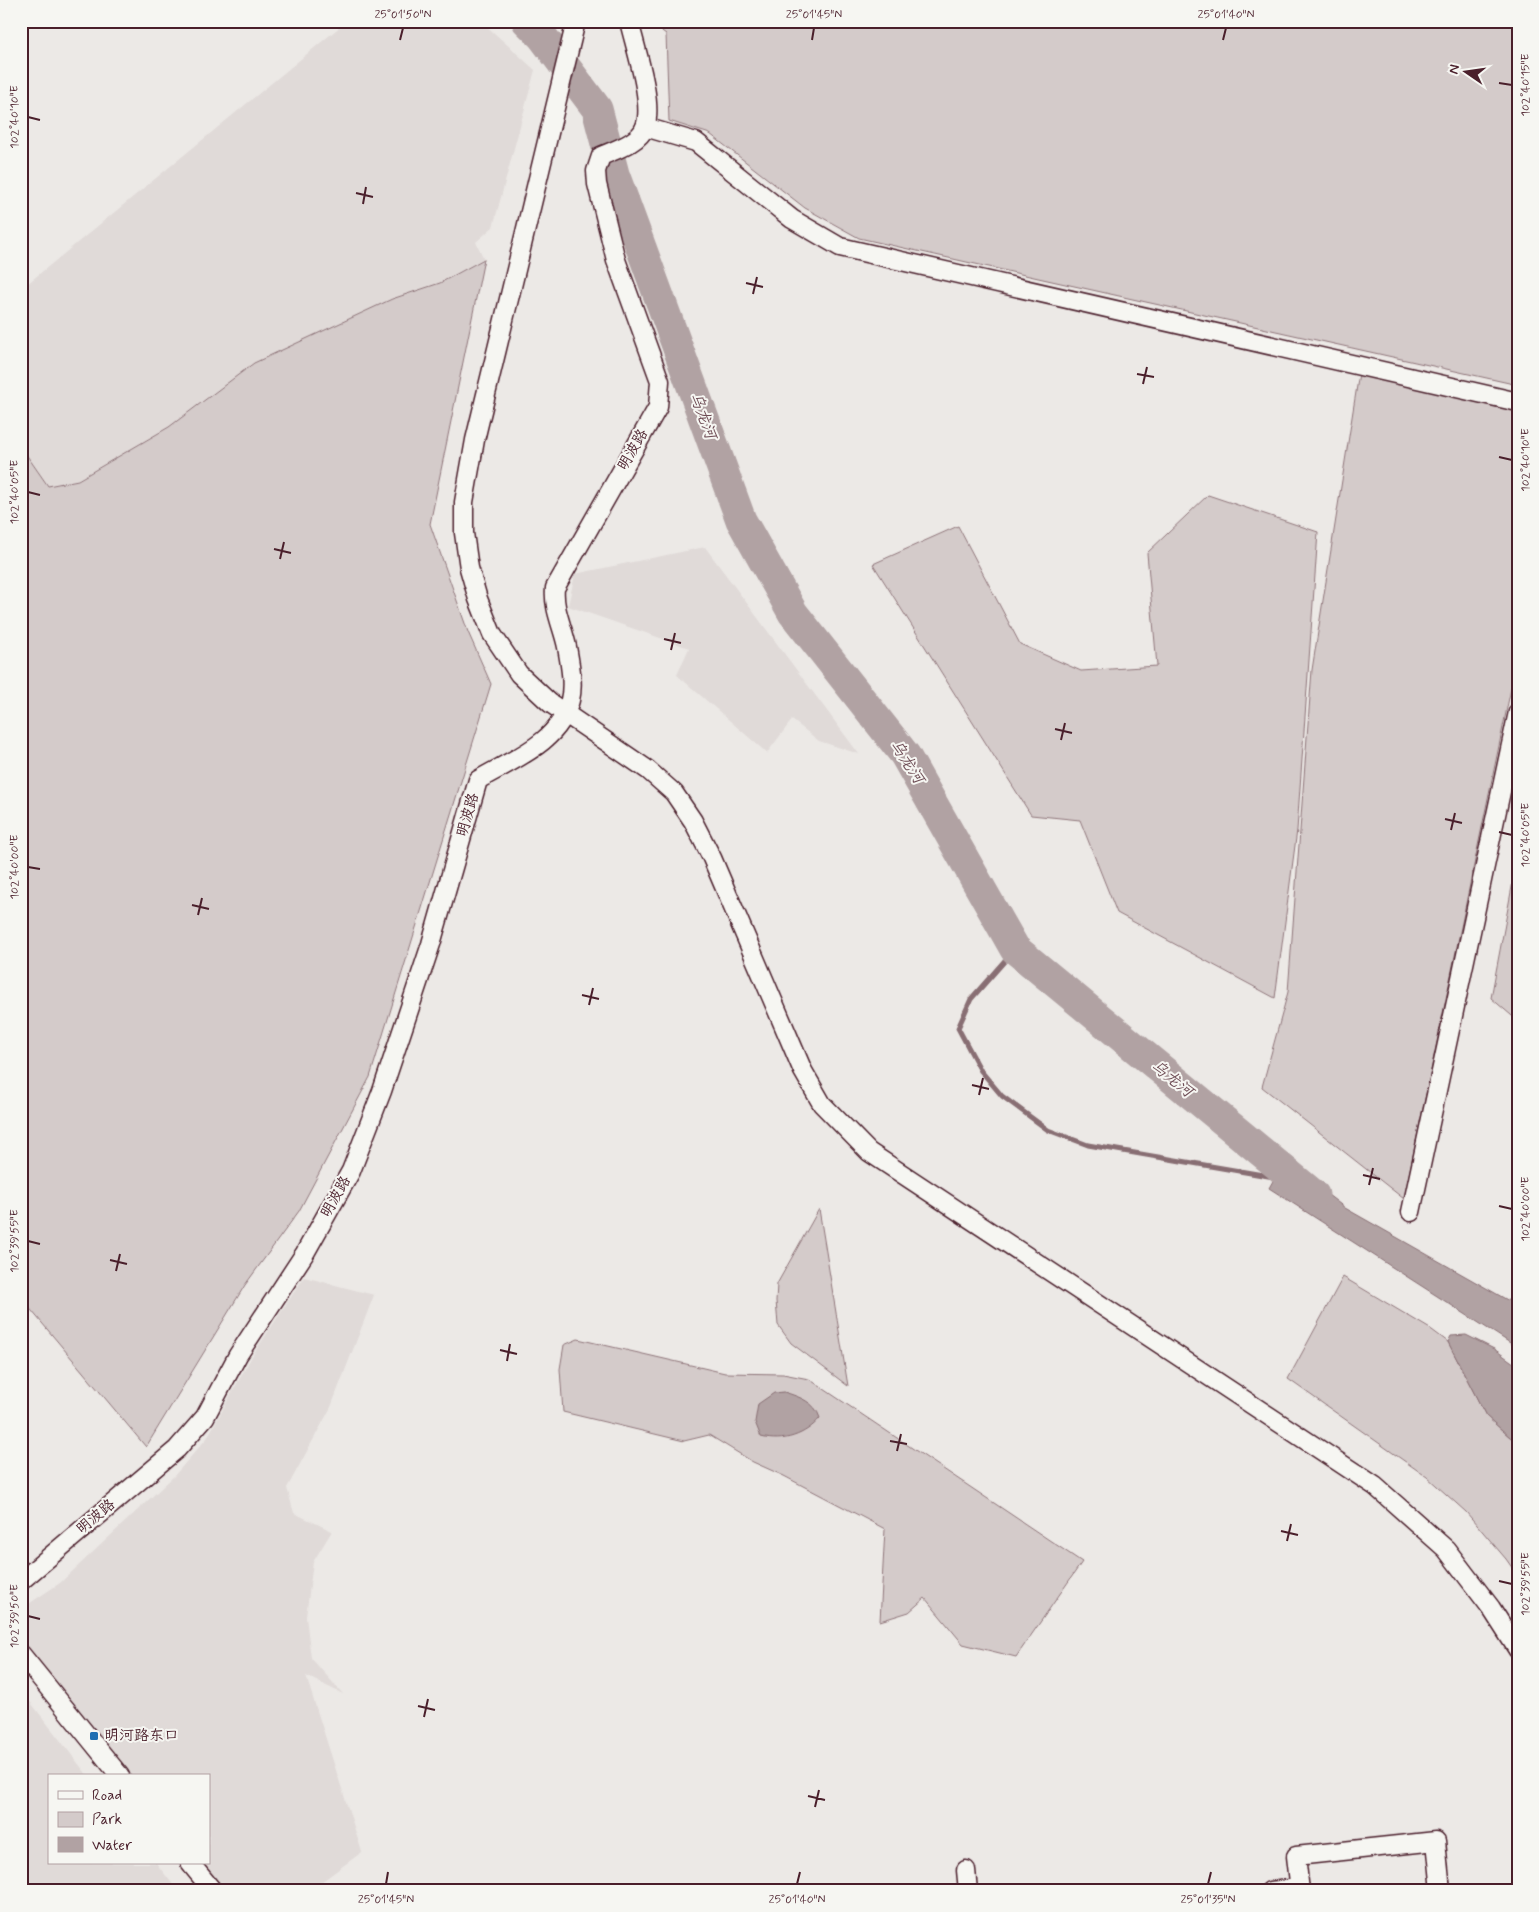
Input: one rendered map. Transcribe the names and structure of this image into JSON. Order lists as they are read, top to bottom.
{
  "streets": {
    "street": ["明波路"]
  },
  "water": ["乌龙河"],
  "places": {
    "transit": ["明河路东口"]
  },
  "legend": ["Road", "Park", "Water"],
  "north": "left",
  "coordinates": [
    "25°01'50\"N",
    "25°01'45\"N",
    "25°01'40\"N",
    "102°40'15\"E",
    "102°40'10\"E",
    "102°40'05\"E",
    "102°40'00\"E",
    "102°39'55\"E",
    "102°39'50\"E",
    "25°01'35\"N"
  ]
}
